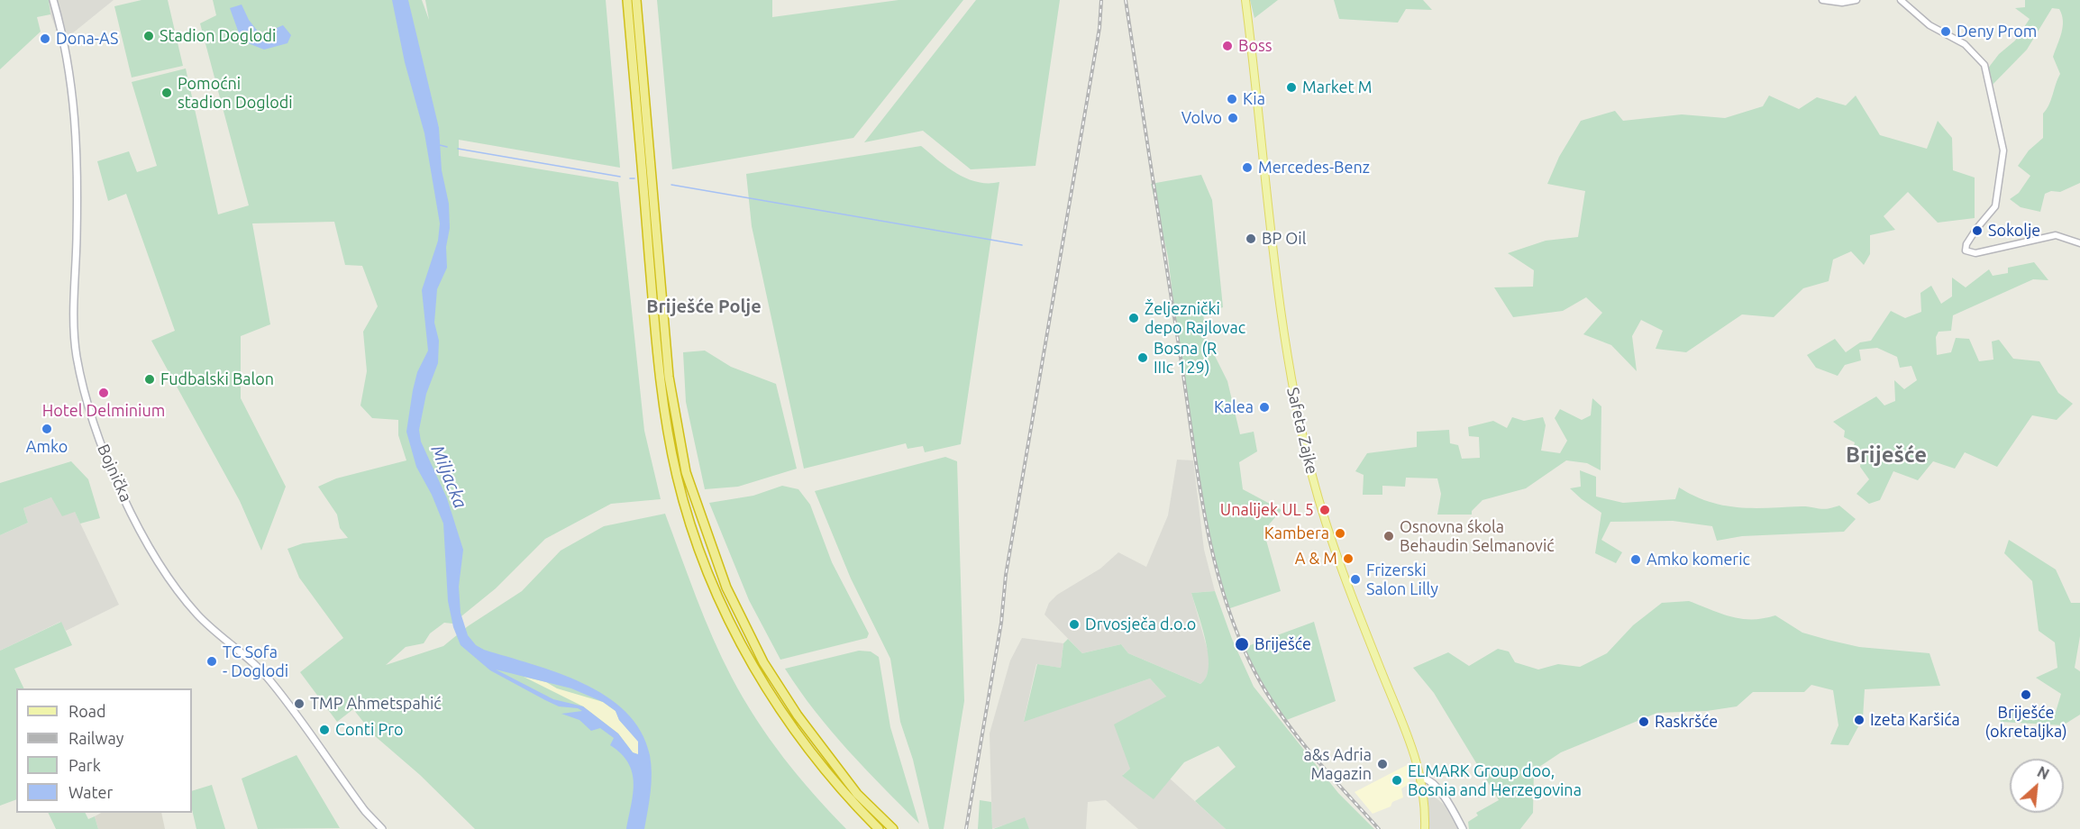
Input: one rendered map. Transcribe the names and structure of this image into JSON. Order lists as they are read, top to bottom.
{
  "streets": {
    "main road": ["Safeta Zajke", "Bojnička"]
  },
  "districts": ["Briješće Polje", "Briješće"],
  "water": ["Miljacka"],
  "places": [
    "Deny Prom",
    "Stadion Doglodi",
    "Dona-AS",
    "Boss",
    "Market M",
    "Pomoćni stadion Doglodi",
    "Kia",
    "Volvo",
    "Mercedes-Benz",
    "Sokolje",
    "BP Oil",
    "Željeznički depo Rajlovac",
    "Bosna (R IIIc 129)",
    "Fudbalski Balon",
    "Hotel Delminium",
    "Kalea",
    "Amko",
    "Unalijek UL 5",
    "Kambera",
    "Osnovna śkola Behaudin Selmanović",
    "A & M",
    "Amko komeric",
    "Frizerski Salon Lilly",
    "Drvosječa d.o.o",
    "Briješće",
    "TC Sofa - Doglodi",
    "Briješće (okretaljka)",
    "TMP Ahmetspahić",
    "Izeta Karšića",
    "Raskršće",
    "Conti Pro",
    "a&s Adria Magazin",
    "ELMARK Group doo, Bosnia and Herzegovina"
  ],
  "legend": [
    "Road",
    "Railway",
    "Park",
    "Water"
  ],
  "north": "top right"
}
